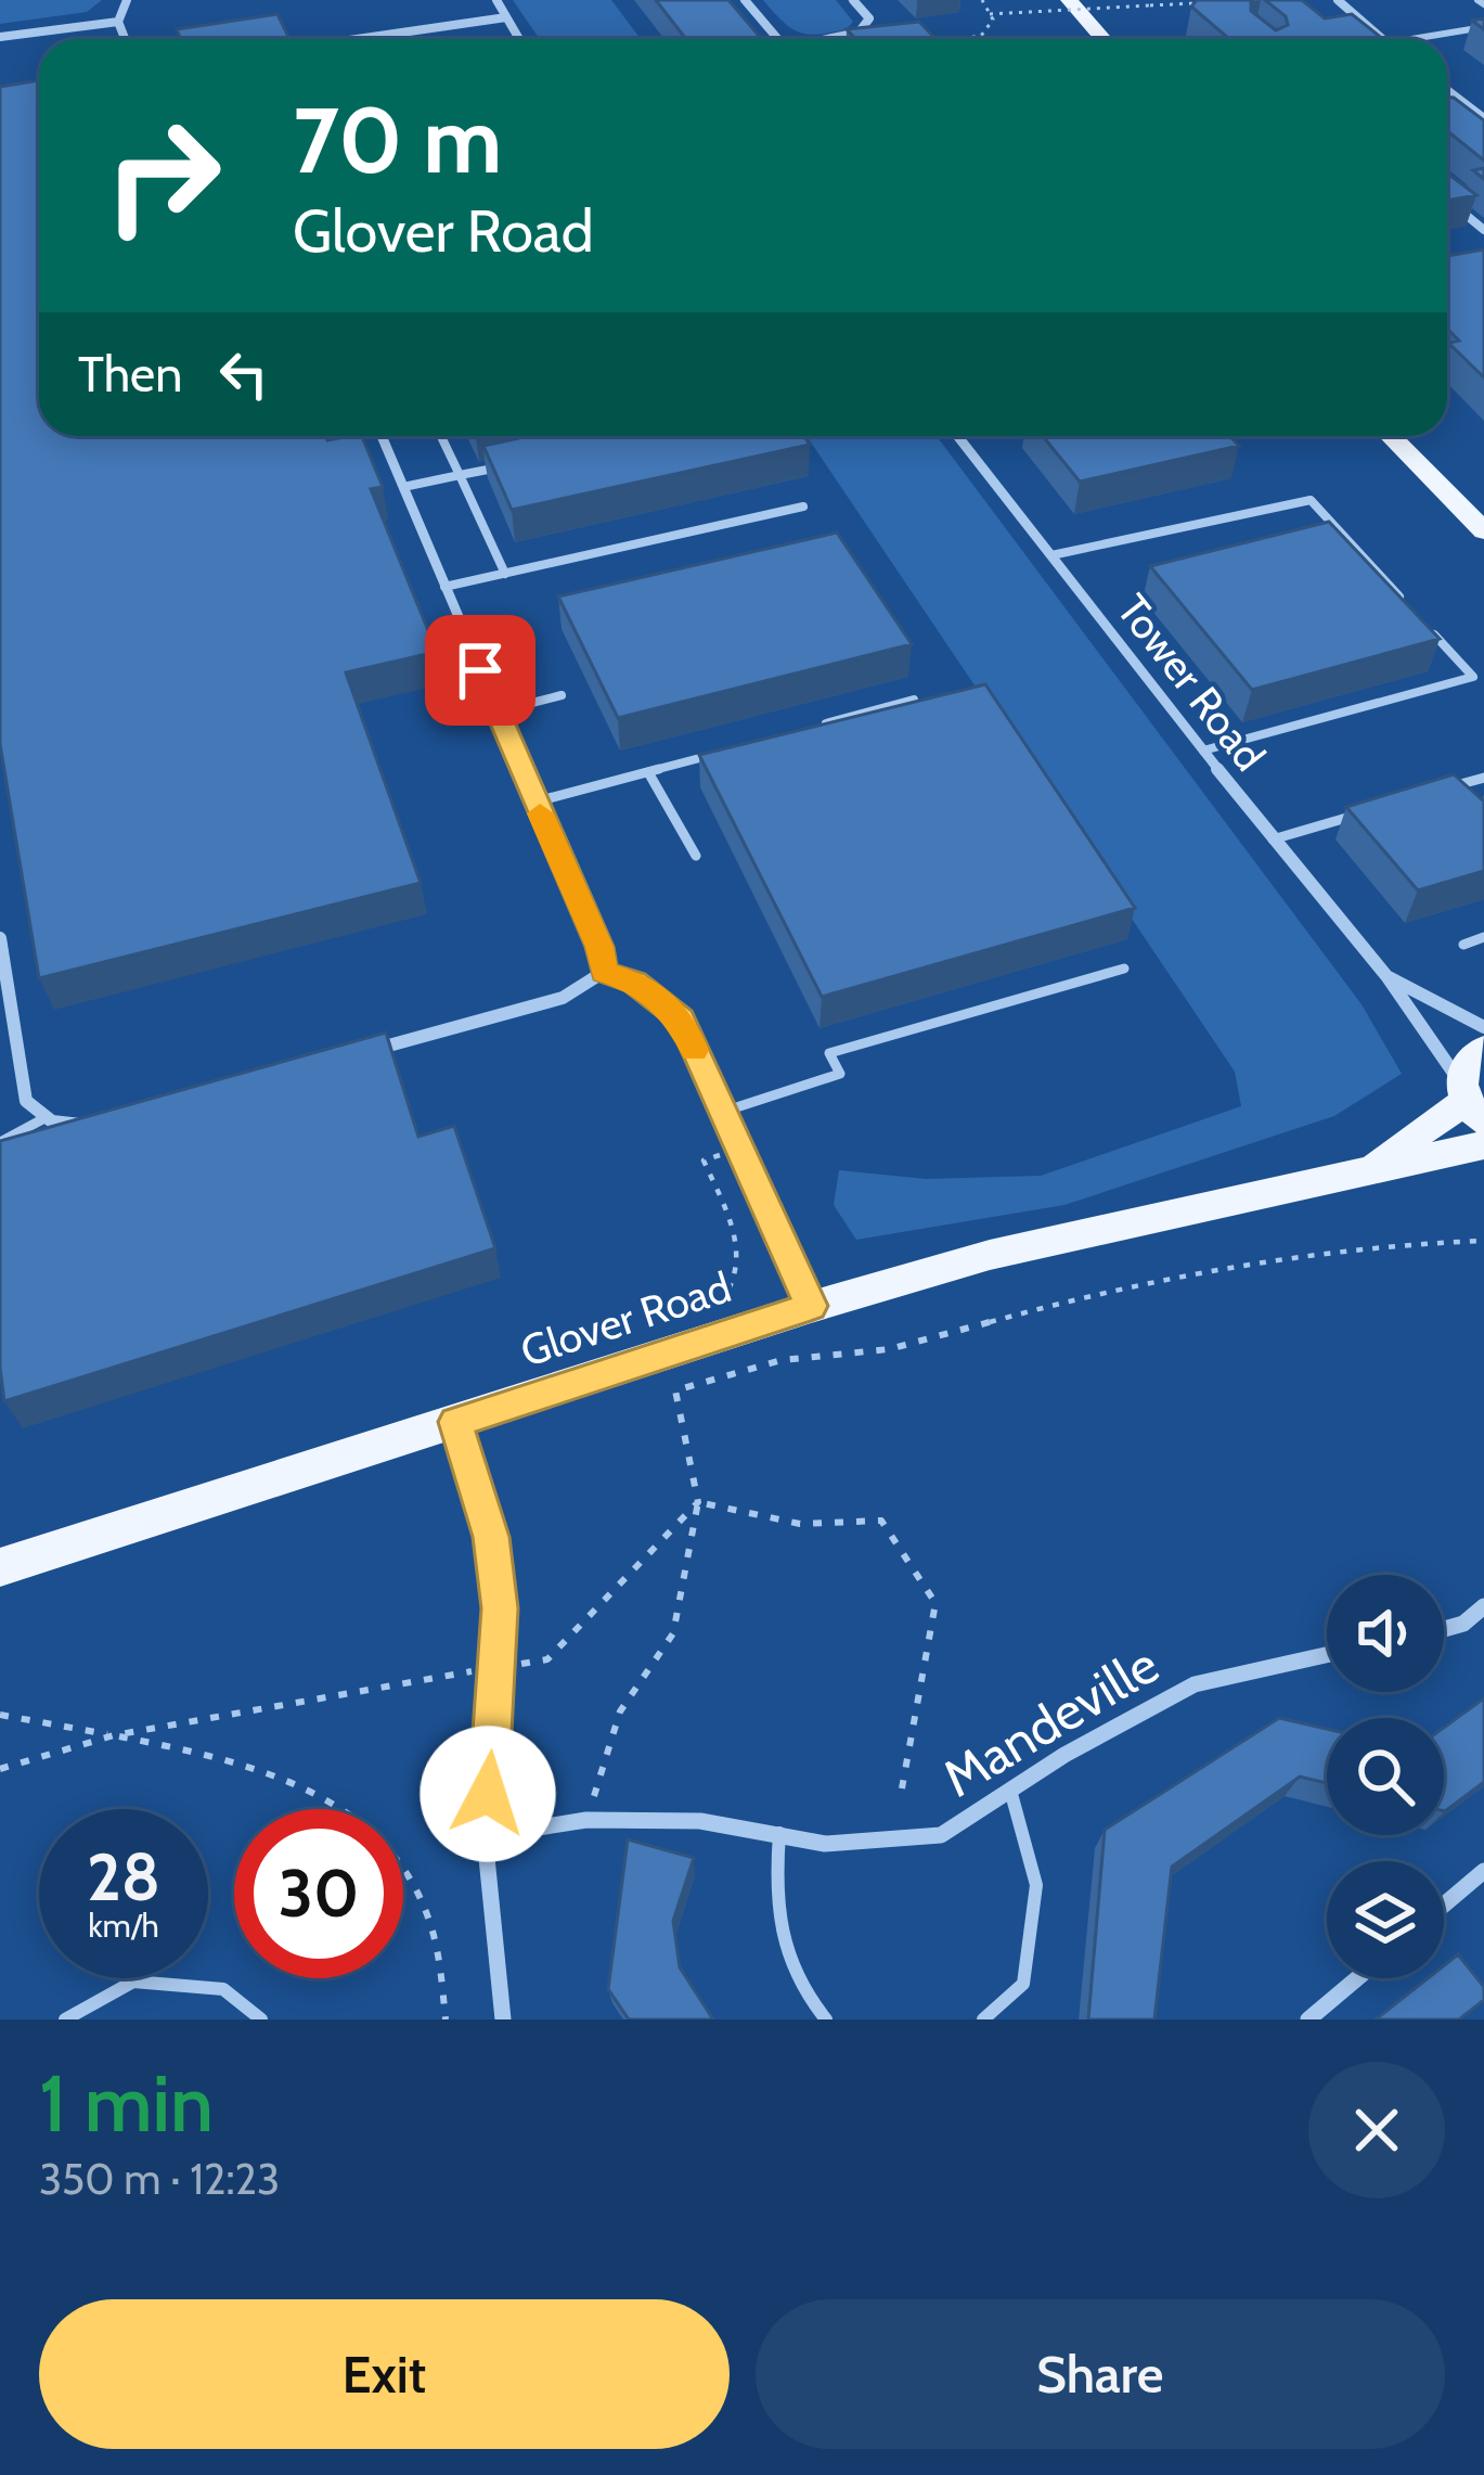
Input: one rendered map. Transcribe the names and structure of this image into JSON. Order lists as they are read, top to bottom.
{
  "streets": {
    "main road": ["Glover Road"],
    "street": ["Tower Road", "Mandeville"]
  },
  "crossings": [
    ["Tower Road", "Glover Road"]
  ],
  "page": {
    "turn": ["70 m", "Glover Road"],
    "then": "Then",
    "speed": "28 km/h",
    "limit": "30",
    "heading": ["1 min", "350 m · 12:23"],
    "buttons": ["Exit", "Share"]
  }
}
